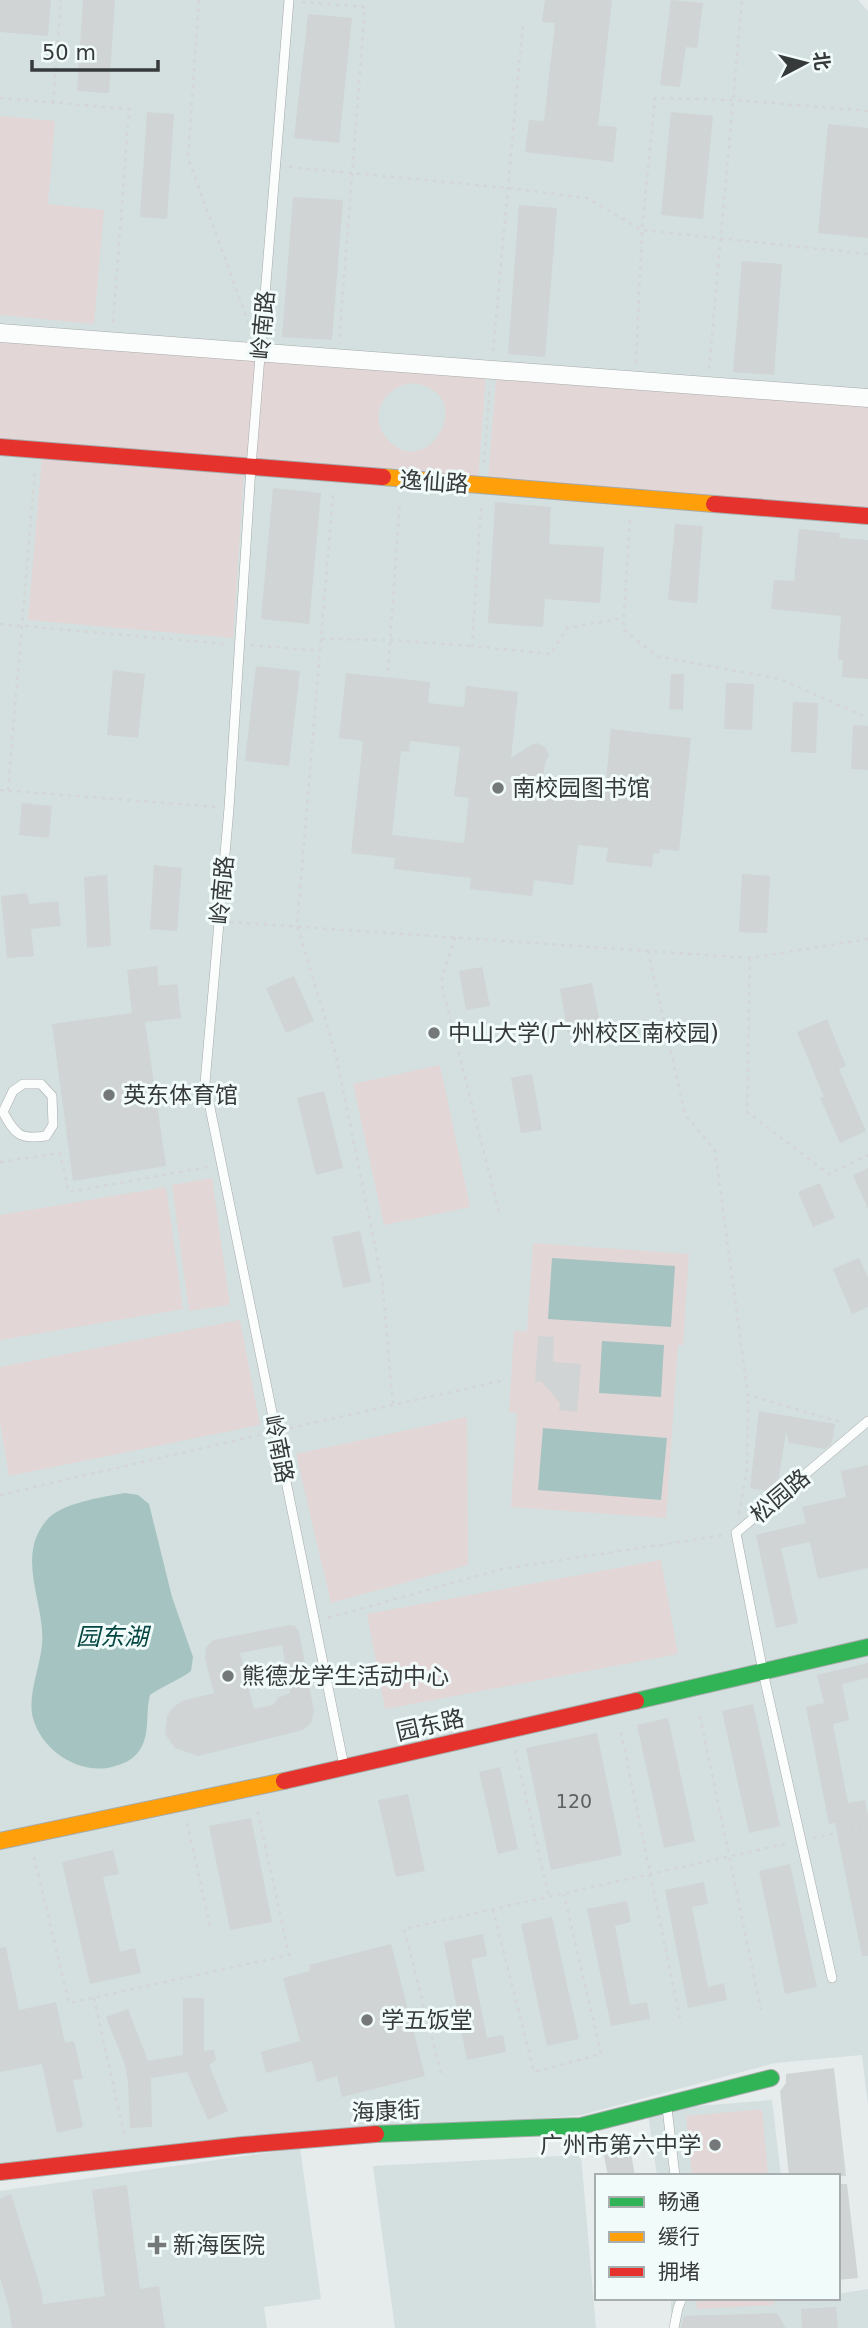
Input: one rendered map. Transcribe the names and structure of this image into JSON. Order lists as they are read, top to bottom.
{
  "streets": {
    "street": ["逸仙路", "园东路", "海康街"],
    "lane": ["岭南路", "松园路"]
  },
  "crossings": [
    ["岭南路", "逸仙路"],
    ["岭南路", "园东路"],
    ["松园路", "园东路"]
  ],
  "water": ["园东湖"],
  "places": {
    "other": [
      "南校园图书馆",
      "中山大学(广州校区南校园)",
      "英东体育馆",
      "熊德龙学生活动中心",
      "学五饭堂",
      "广州市第六中学"
    ],
    "health": ["新海医院"]
  },
  "house_numbers": ["120"],
  "legend": ["畅通", "缓行", "拥堵"],
  "scale_bar": "50 m",
  "north": "right"
}
